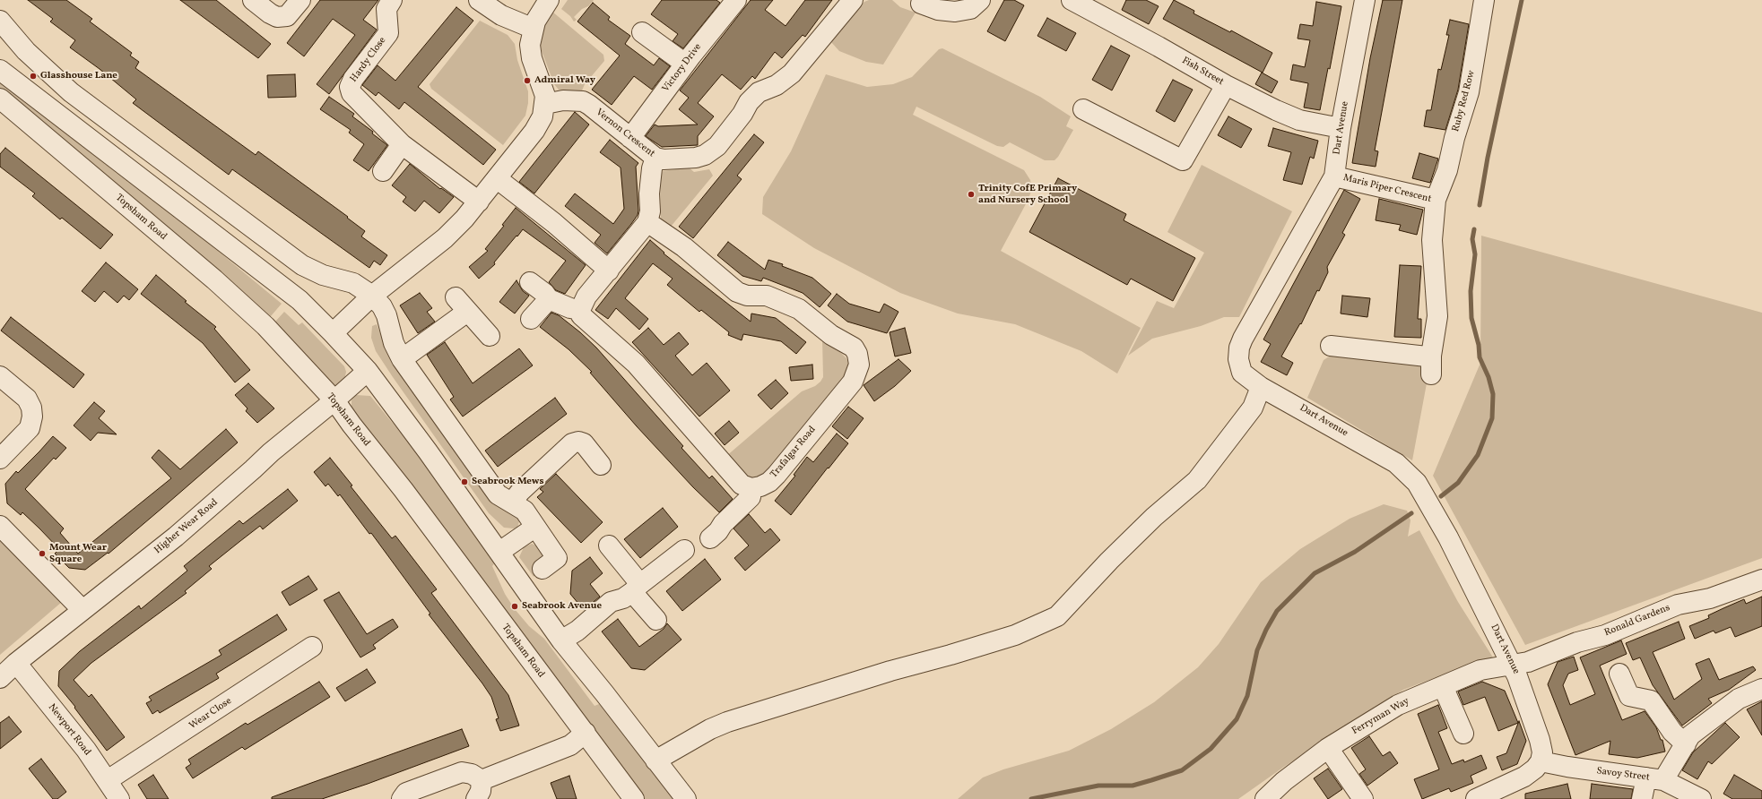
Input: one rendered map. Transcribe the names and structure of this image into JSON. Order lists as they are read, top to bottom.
{
  "streets": {
    "street": [
      "Hardy Close",
      "Victory Drive",
      "Fish Street",
      "Ruby Red Row",
      "Dart Avenue",
      "Vernon Crescent",
      "Maris Piper Crescent",
      "Topsham Road",
      "Trafalgar Road",
      "Higher Wear Road",
      "Ronald Gardens",
      "Wear Close",
      "Ferryman Way",
      "Newport Road",
      "Savoy Street"
    ]
  },
  "crossings": [
    ["Victory Drive", "Vernon Crescent"],
    ["Fish Street", "Dart Avenue"],
    ["Ruby Red Row", "Maris Piper Crescent"],
    ["Dart Avenue", "Maris Piper Crescent"],
    ["Dart Avenue", "Ronald Gardens"],
    ["Dart Avenue", "Ferryman Way"],
    ["Dart Avenue", "Savoy Street"],
    ["Topsham Road", "Higher Wear Road"],
    ["Higher Wear Road", "Newport Road"],
    ["Ronald Gardens", "Ferryman Way"],
    ["Wear Close", "Newport Road"]
  ],
  "places": [
    "Glasshouse Lane",
    "Admiral Way",
    "Trinity CofE Primary and Nursery School",
    "Seabrook Mews",
    "Mount Wear Square",
    "Seabrook Avenue"
  ]
}
